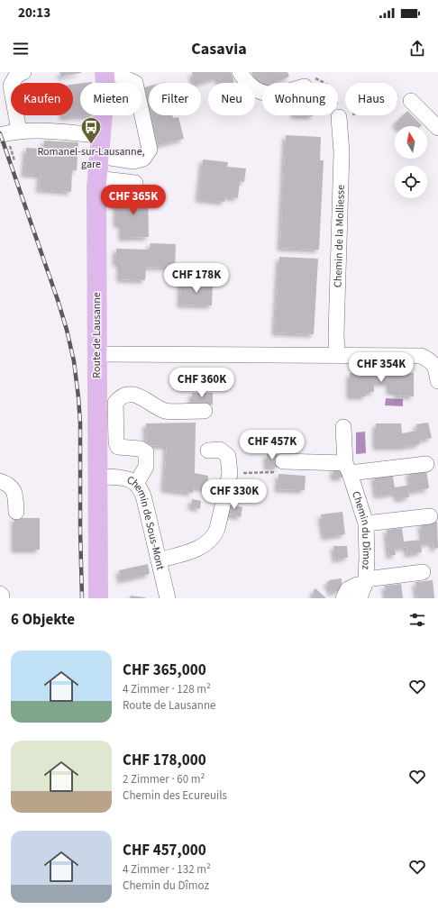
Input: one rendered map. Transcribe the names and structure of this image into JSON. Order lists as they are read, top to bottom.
{
  "streets": {
    "main road": ["Route de Lausanne"],
    "street": ["Chemin de la Molliesse", "Chemin de Sous-Mont", "Chemin du Dîmoz"]
  },
  "crossings": [
    ["Route de Lausanne", "Chemin de Sous-Mont"]
  ],
  "places": {
    "bus stop": ["Romanel-sur-Lausanne, gare"]
  },
  "north": "top",
  "page": {
    "status": "20:13",
    "header": "Casavia",
    "chip": [
      "Kaufen",
      "Mieten",
      "Filter",
      "Neu",
      "Wohnung",
      "Haus"
    ],
    "price": [
      "CHF 365K",
      "CHF 178K",
      "CHF 354K",
      "CHF 360K",
      "CHF 457K",
      "CHF 330K"
    ],
    "heading": "6 Objekte",
    "list": [
      {
        "name": "CHF 365,000",
        "note": "4 Zimmer · 128 m² · Route de Lausanne"
      },
      {
        "name": "CHF 178,000",
        "note": "2 Zimmer · 60 m² · Chemin des Ecureuils"
      },
      {
        "name": "CHF 457,000",
        "note": "4 Zimmer · 132 m² · Chemin du Dîmoz"
      }
    ]
  }
}
